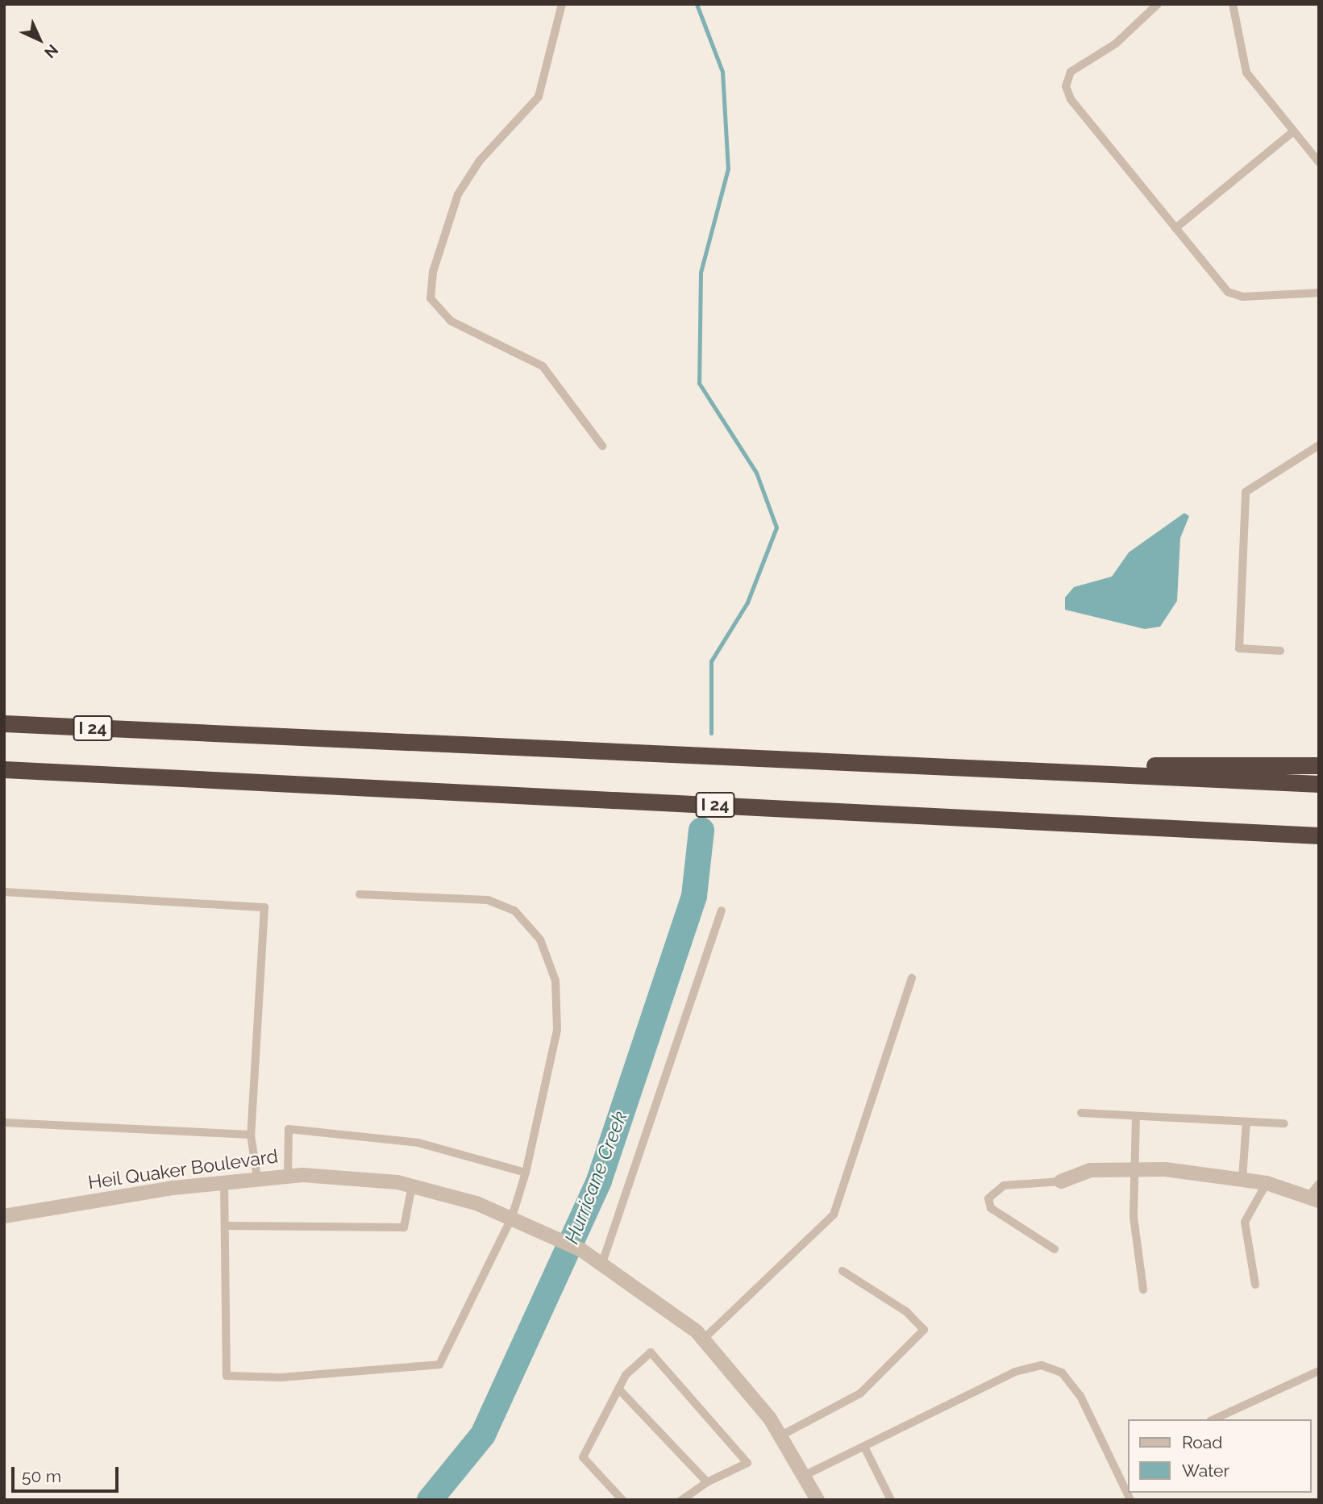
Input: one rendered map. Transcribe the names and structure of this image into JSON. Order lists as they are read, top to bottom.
{
  "streets": {
    "highway": ["I 24"],
    "street": ["Heil Quaker Boulevard"]
  },
  "water": ["Hurricane Creek"],
  "legend": ["Road", "Water"],
  "scale_bar": "50 m",
  "north": "bottom right"
}
